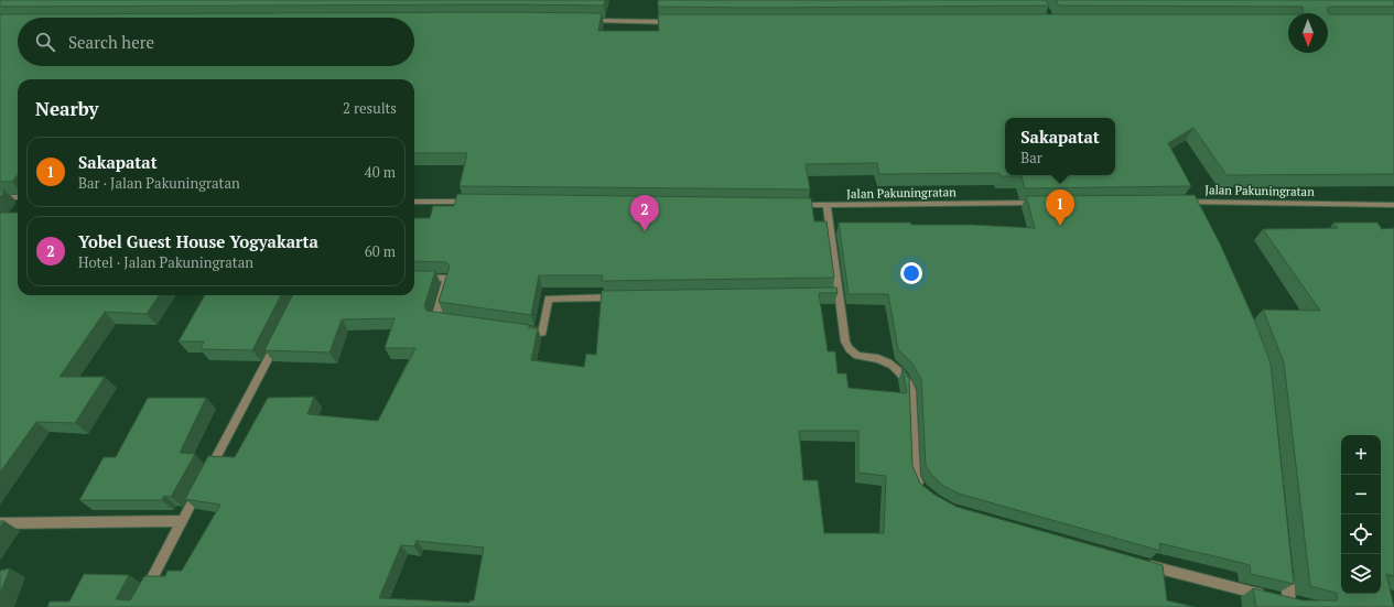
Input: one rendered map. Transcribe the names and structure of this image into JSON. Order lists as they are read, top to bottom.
{
  "streets": {
    "street": ["Jalan Pakuningratan"]
  },
  "north": "bottom",
  "page": {
    "search": "Search here",
    "heading": ["Nearby", "2 results"],
    "popup": ["Sakapatat", "Bar"],
    "list": [
      {
        "mark": "1",
        "name": "Sakapatat",
        "note": "Bar · Jalan Pakuningratan",
        "value": "40 m"
      },
      {
        "mark": "2",
        "name": "Yobel Guest House Yogyakarta",
        "note": "Hotel · Jalan Pakuningratan",
        "value": "60 m"
      }
    ],
    "pins": ["1", "2"],
    "map_buttons": ["+", "−"]
  }
}
